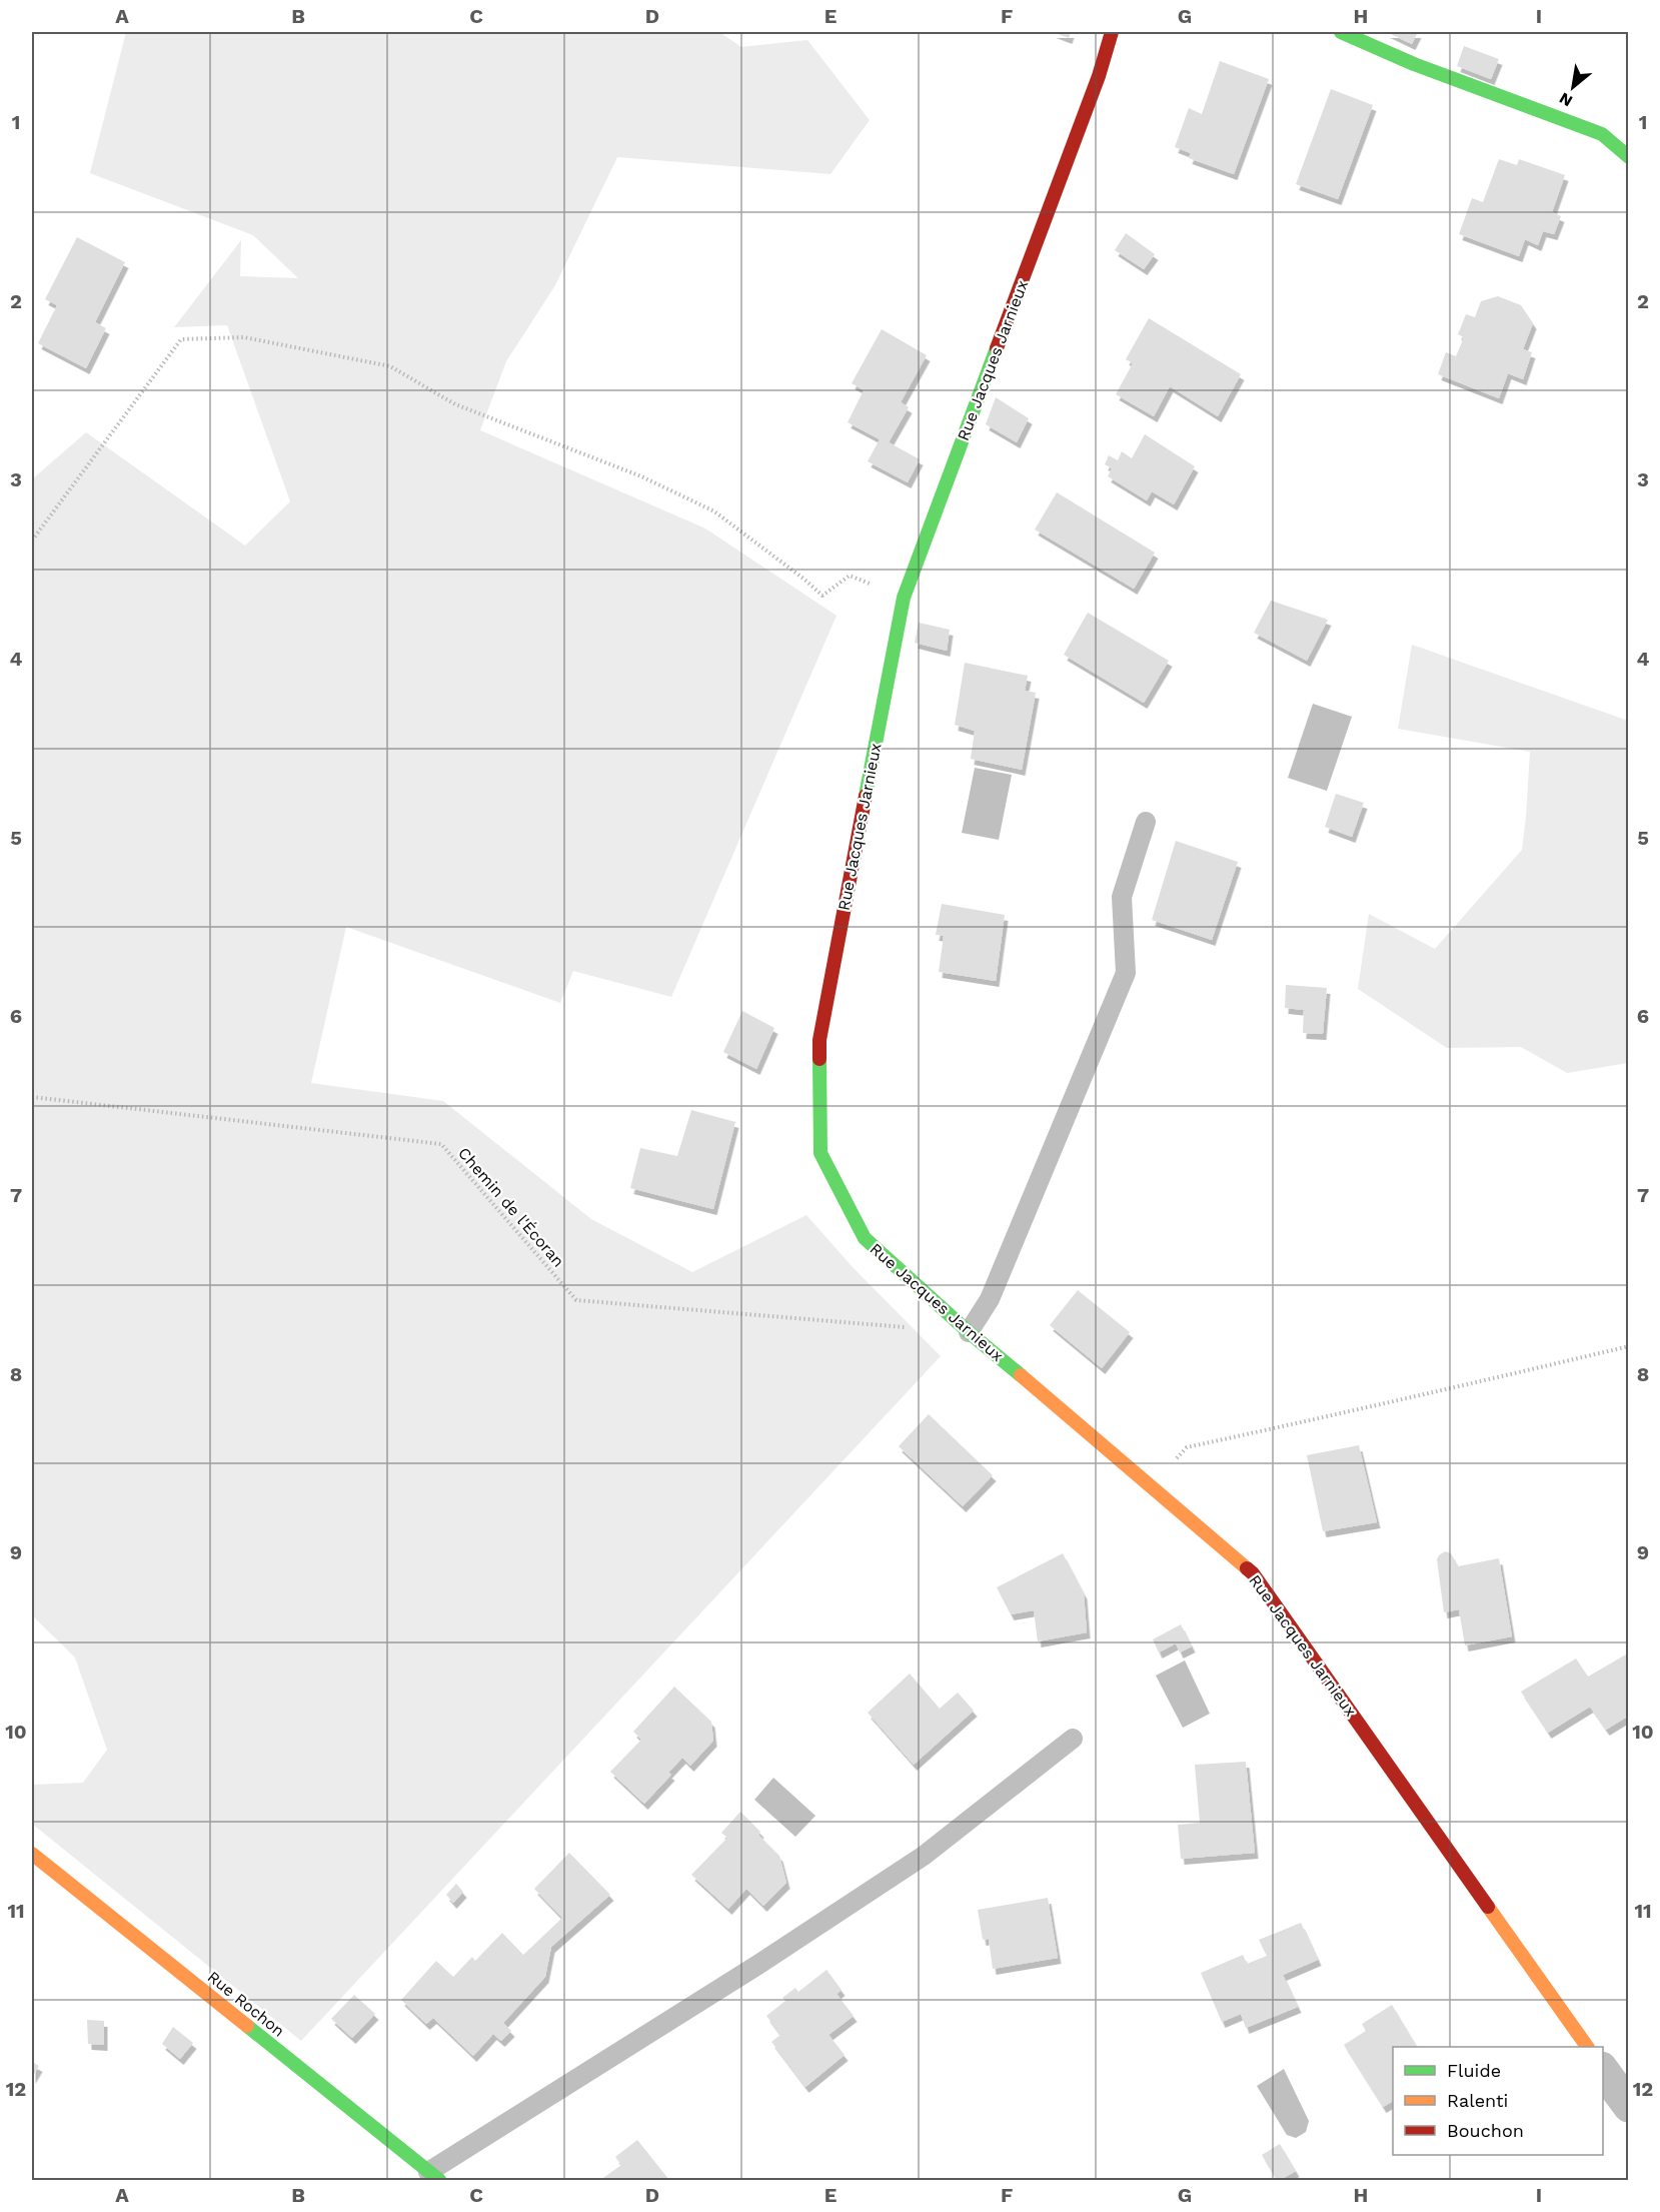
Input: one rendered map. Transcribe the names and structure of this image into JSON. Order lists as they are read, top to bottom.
{
  "streets": {
    "street": ["Rue Jacques Jarnieux", "Rue Rochon"],
    "path": ["Chemin de l'Écoran"]
  },
  "legend": ["Fluide", "Ralenti", "Bouchon"],
  "north": "bottom left",
  "grid": {
    "columns": [
      "A",
      "B",
      "C",
      "D",
      "E",
      "F",
      "G",
      "H",
      "I"
    ],
    "rows": [
      "1",
      "2",
      "3",
      "4",
      "5",
      "6",
      "7",
      "8",
      "9",
      "10",
      "11",
      "12"
    ]
  }
}
